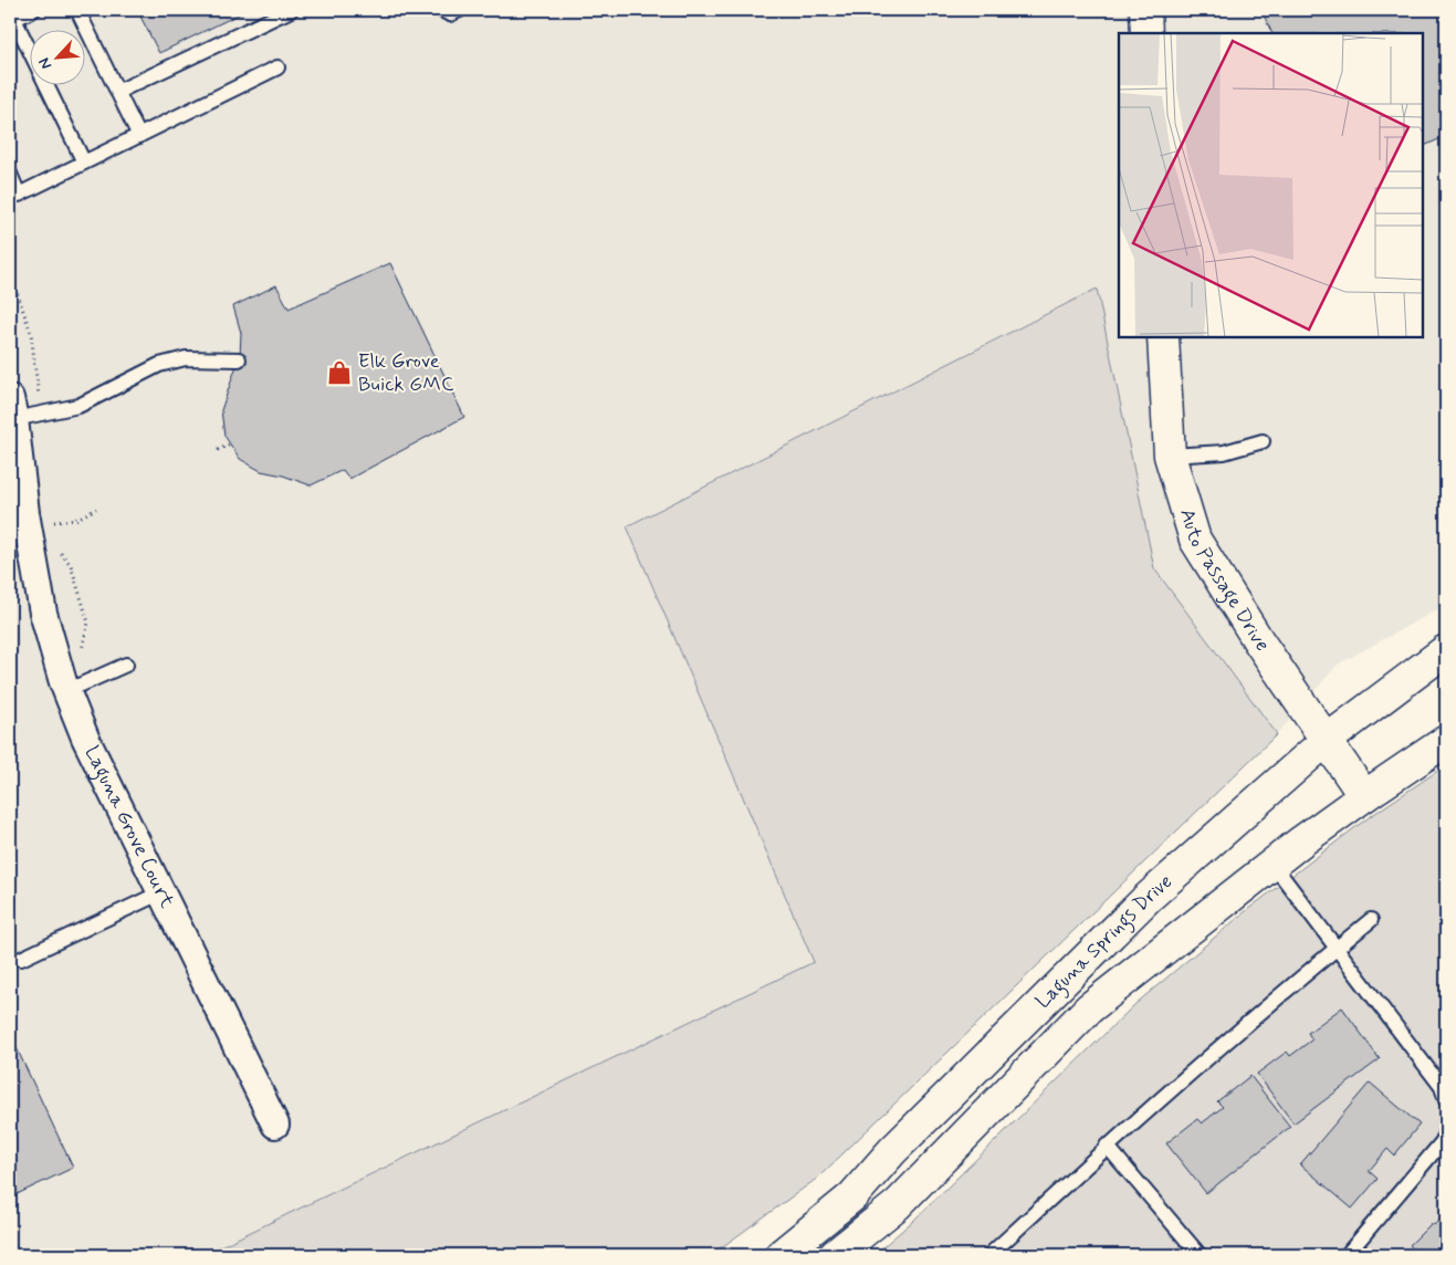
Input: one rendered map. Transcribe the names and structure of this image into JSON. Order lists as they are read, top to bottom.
{
  "streets": {
    "street": ["Auto Passage Drive", "Laguna Grove Court", "Laguna Springs Drive"]
  },
  "crossings": [
    ["Auto Passage Drive", "Laguna Springs Drive"]
  ],
  "places": {
    "shop": ["Elk Grove Buick GMC"]
  },
  "north": "bottom left"
}
